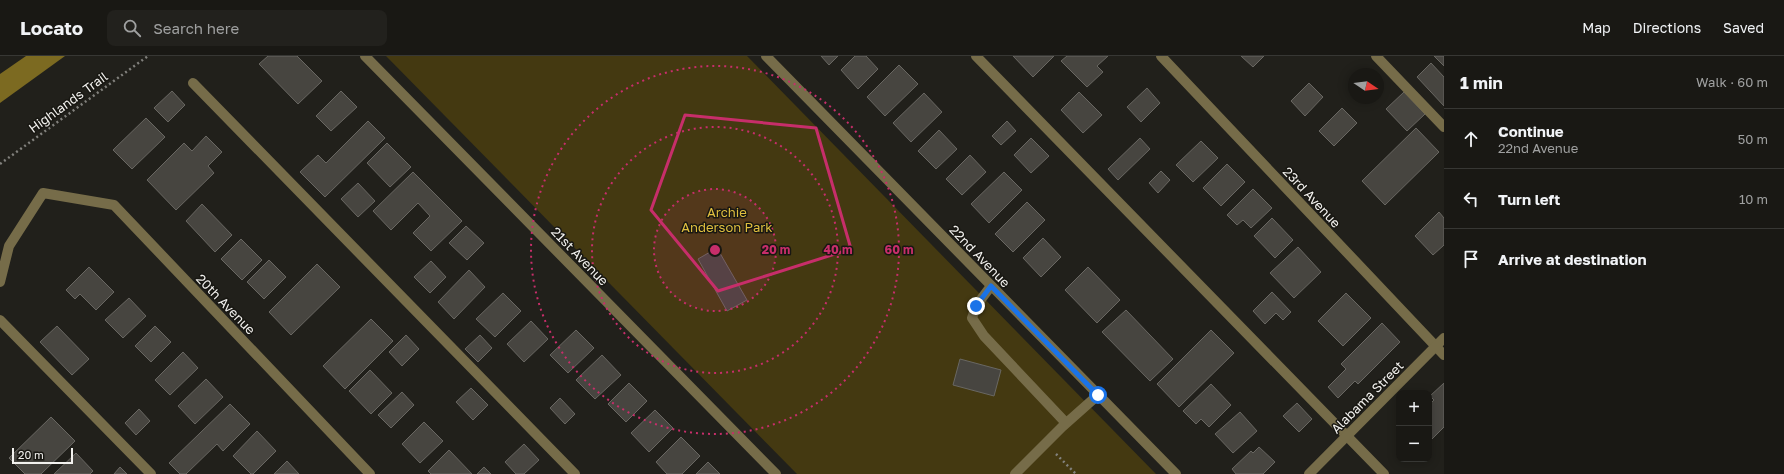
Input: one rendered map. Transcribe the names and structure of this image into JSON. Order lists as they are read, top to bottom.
{
  "streets": {
    "street": [
      "23rd Avenue",
      "21st Avenue",
      "22nd Avenue",
      "20th Avenue",
      "Alabama Street"
    ],
    "path": ["Highlands Trail"]
  },
  "crossings": [
    ["23rd Avenue", "Alabama Street"]
  ],
  "parks": ["Archie Anderson Park"],
  "scale_bar": "20 m",
  "north": "right",
  "page": {
    "header": "Locato",
    "search": "Search here",
    "nav": ["Map", "Directions", "Saved"],
    "heading": ["1 min", "Walk · 60 m"],
    "list": [
      ["Continue", "22nd Avenue", "50 m"],
      ["Turn left", "10 m"],
      "Arrive at destination"
    ],
    "map_buttons": ["+", "−"],
    "scale": "20 m"
  },
  "rings": ["20 m", "40 m", "60 m"]
}
